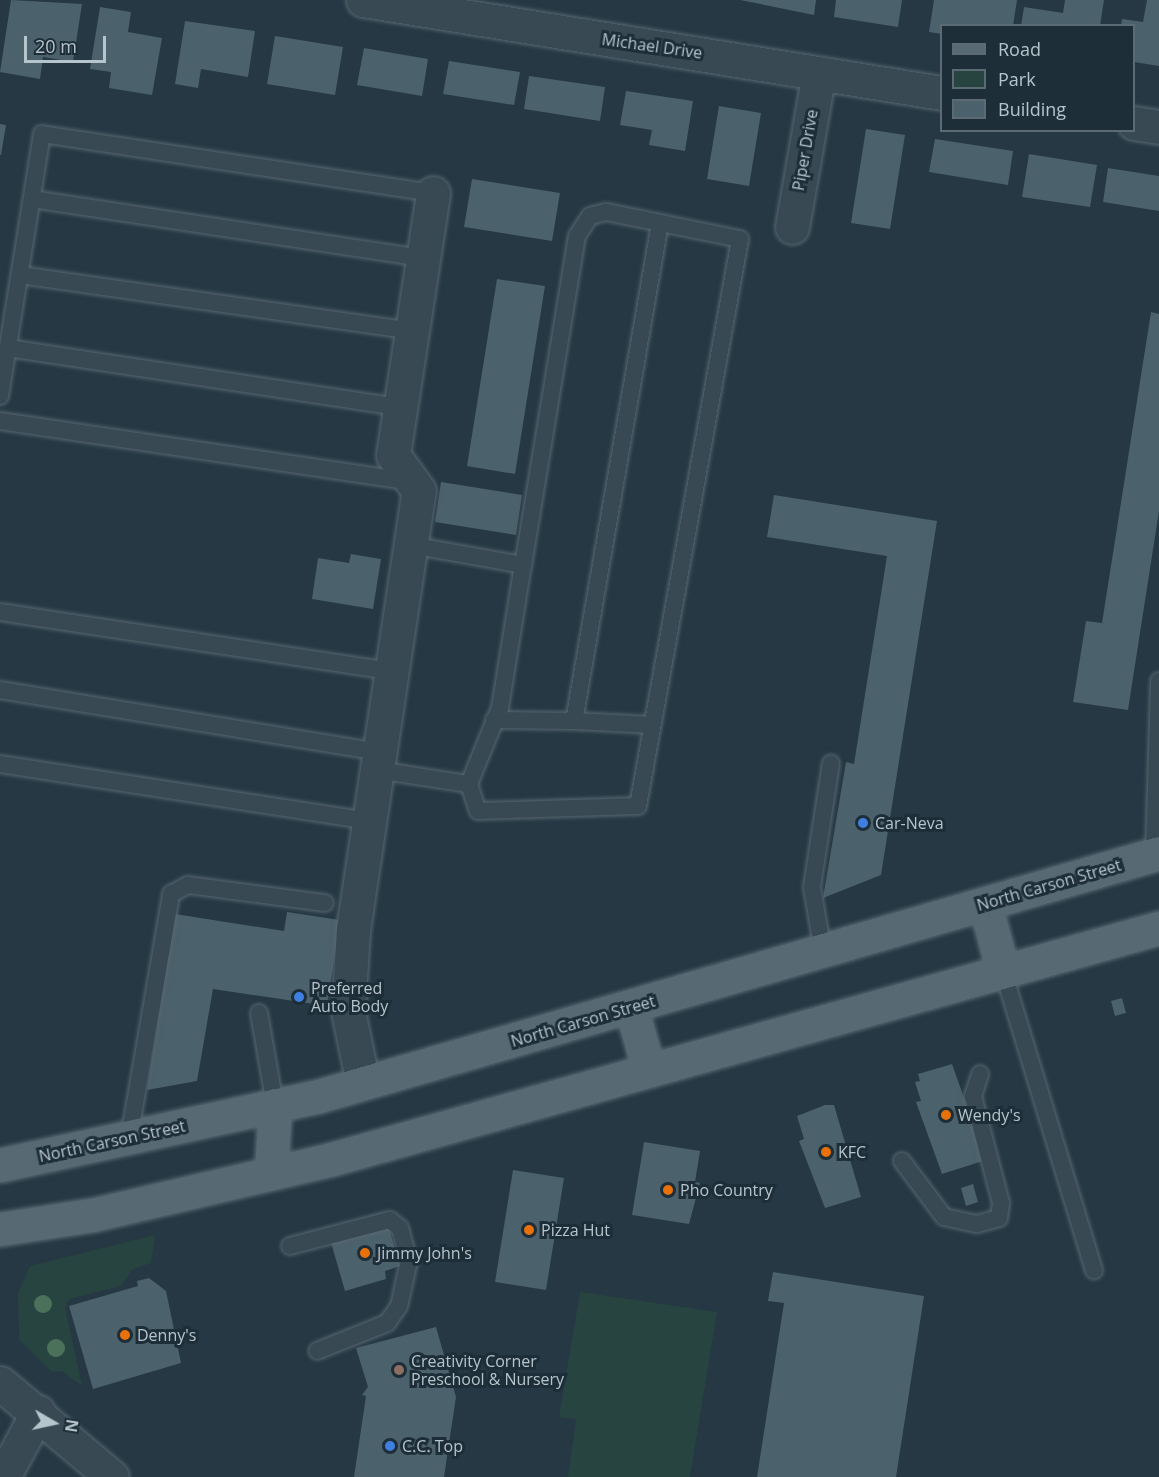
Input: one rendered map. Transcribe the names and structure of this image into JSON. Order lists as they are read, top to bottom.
{
  "streets": {
    "main road": ["North Carson Street"],
    "street": ["Michael Drive", "Piper Drive"]
  },
  "crossings": [
    ["Michael Drive", "Piper Drive"]
  ],
  "places": [
    "Car-Neva",
    "Preferred Auto Body",
    "Wendy's",
    "KFC",
    "Pho Country",
    "Pizza Hut",
    "Jimmy John's",
    "Denny's",
    "Creativity Corner Preschool & Nursery",
    "C.C. Top"
  ],
  "legend": ["Road", "Park", "Building"],
  "scale_bar": "20 m",
  "north": "right"
}
